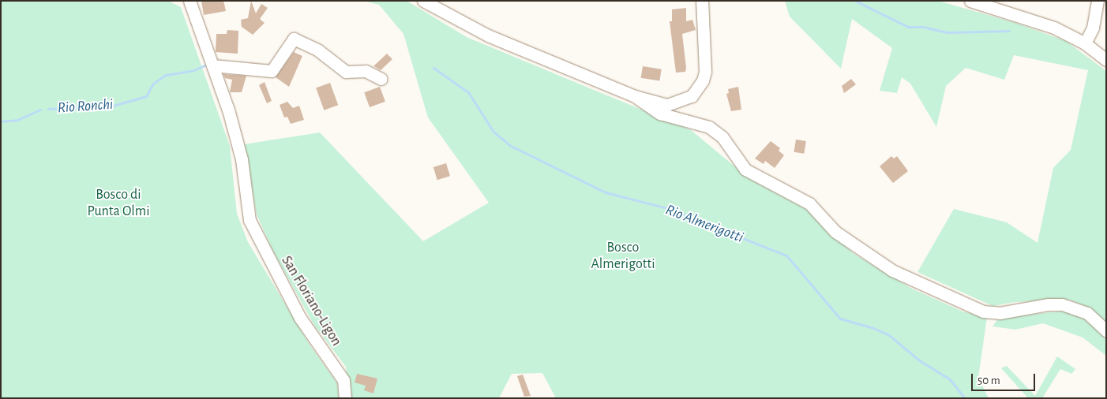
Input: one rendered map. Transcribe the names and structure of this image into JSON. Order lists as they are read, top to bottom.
{
  "streets": {
    "street": ["San Floriano-Ligon"]
  },
  "water": ["Rio Ronchi", "Rio Almerigotti"],
  "parks": ["Bosco di Punta Olmi", "Bosco Almerigotti"],
  "scale_bar": "50 m"
}
